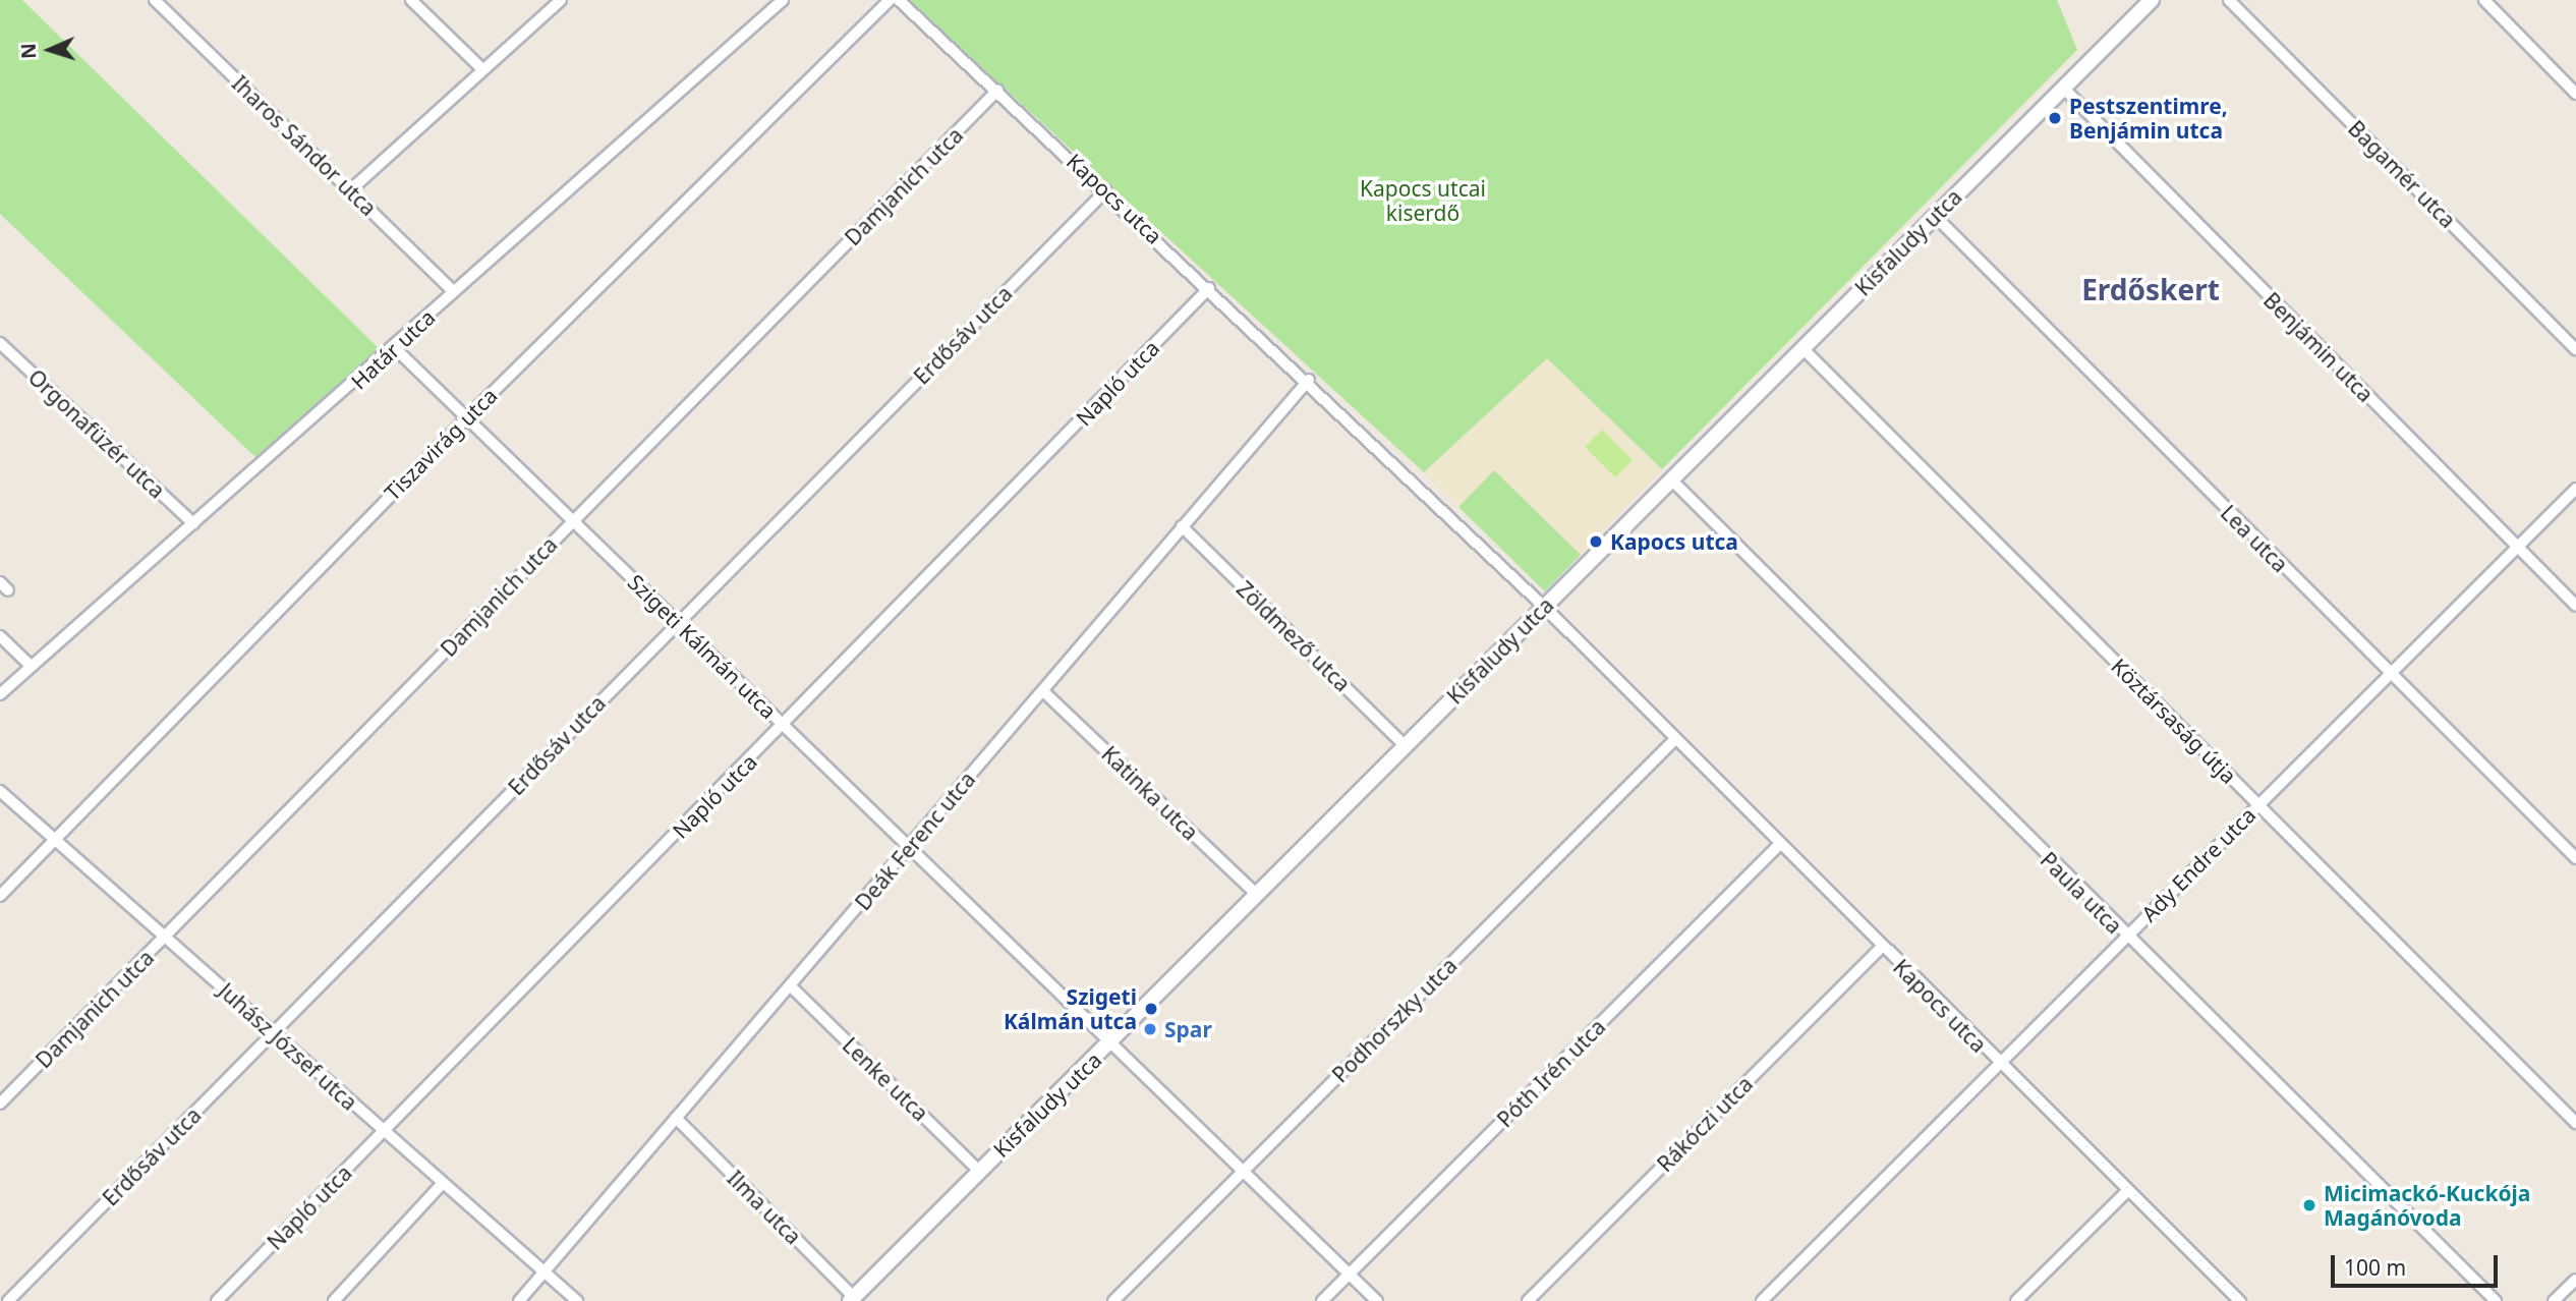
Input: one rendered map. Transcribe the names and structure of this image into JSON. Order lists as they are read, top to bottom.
{
  "streets": {
    "street": [
      "Iharos Sándor utca",
      "Bagamér utca",
      "Damjanich utca",
      "Kapocs utca",
      "Kisfaludy utca",
      "Erdősáv utca",
      "Benjámin utca",
      "Határ utca",
      "Napló utca",
      "Orgonafüzér utca",
      "Tiszavirág utca",
      "Lea utca",
      "Zöldmező utca",
      "Szigeti Kálmán utca",
      "Köztársaság útja",
      "Katinka utca",
      "Deák Ferenc utca",
      "Ady Endre utca",
      "Paula utca",
      "Podhorszky utca",
      "Juhász József utca",
      "Póth Irén utca",
      "Lenke utca",
      "Rákóczi utca",
      "Ilma utca"
    ]
  },
  "crossings": [
    ["Iharos Sándor utca", "Határ utca"],
    ["Damjanich utca", "Kapocs utca"],
    ["Damjanich utca", "Szigeti Kálmán utca"],
    ["Damjanich utca", "Juhász József utca"],
    ["Kapocs utca", "Kisfaludy utca"],
    ["Kapocs utca", "Erdősáv utca"],
    ["Kapocs utca", "Napló utca"],
    ["Kapocs utca", "Deák Ferenc utca"],
    ["Kapocs utca", "Ady Endre utca"],
    ["Kapocs utca", "Podhorszky utca"],
    ["Kapocs utca", "Póth Irén utca"],
    ["Kapocs utca", "Rákóczi utca"],
    ["Kisfaludy utca", "Benjámin utca"],
    ["Kisfaludy utca", "Lea utca"],
    ["Kisfaludy utca", "Zöldmező utca"],
    ["Kisfaludy utca", "Szigeti Kálmán utca"],
    ["Kisfaludy utca", "Köztársaság útja"],
    ["Kisfaludy utca", "Katinka utca"],
    ["Kisfaludy utca", "Paula utca"],
    ["Kisfaludy utca", "Lenke utca"],
    ["Kisfaludy utca", "Ilma utca"],
    ["Erdősáv utca", "Szigeti Kálmán utca"],
    ["Erdősáv utca", "Juhász József utca"],
    ["Benjámin utca", "Ady Endre utca"],
    ["Határ utca", "Orgonafüzér utca"],
    ["Határ utca", "Szigeti Kálmán utca"],
    ["Napló utca", "Szigeti Kálmán utca"],
    ["Napló utca", "Juhász József utca"],
    ["Tiszavirág utca", "Szigeti Kálmán utca"],
    ["Tiszavirág utca", "Juhász József utca"],
    ["Lea utca", "Ady Endre utca"],
    ["Zöldmező utca", "Deák Ferenc utca"],
    ["Szigeti Kálmán utca", "Deák Ferenc utca"],
    ["Szigeti Kálmán utca", "Podhorszky utca"],
    ["Szigeti Kálmán utca", "Póth Irén utca"],
    ["Köztársaság útja", "Ady Endre utca"],
    ["Katinka utca", "Deák Ferenc utca"],
    ["Deák Ferenc utca", "Juhász József utca"],
    ["Deák Ferenc utca", "Lenke utca"],
    ["Deák Ferenc utca", "Ilma utca"],
    ["Ady Endre utca", "Paula utca"]
  ],
  "districts": ["Erdőskert"],
  "parks": ["Kapocs utcai kiserdő"],
  "places": [
    "Pestszentimre, Benjámin utca",
    "Kapocs utca",
    "Szigeti Kálmán utca",
    "Spar",
    "Micimackó-Kuckója Magánóvoda"
  ],
  "scale_bar": "100 m",
  "north": "left"
}
